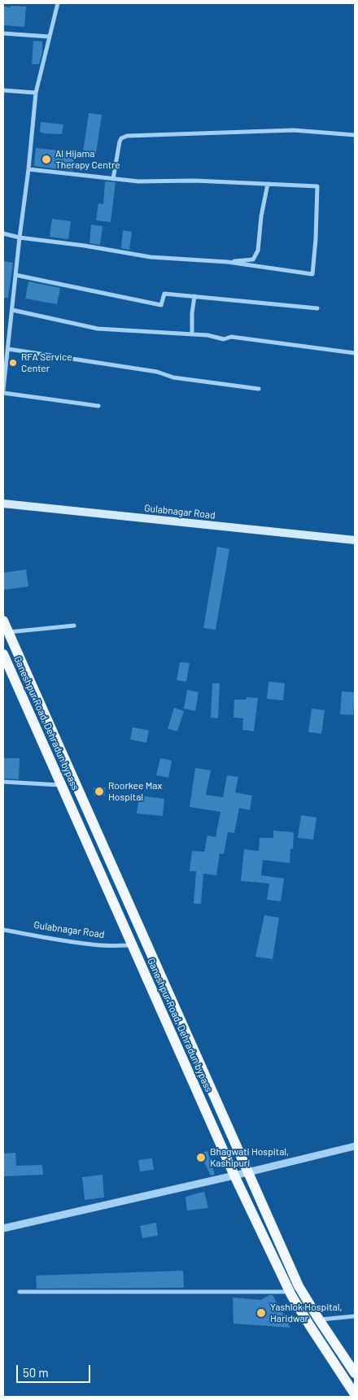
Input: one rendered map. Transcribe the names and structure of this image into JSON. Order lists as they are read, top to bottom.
{
  "streets": {
    "main road": ["Gulabnagar Road", "Ganeshpur Road, Dehradun bypass"]
  },
  "crossings": [
    ["Gulabnagar Road", "Ganeshpur Road, Dehradun bypass"]
  ],
  "places": [
    "Al Hijama Therapy Centre",
    "RFA Service Center",
    "Roorkee Max Hospital",
    "Bhagwati Hospital, Kashipuri",
    "Yashlok Hospital, Haridwar"
  ],
  "scale_bar": "50 m"
}
